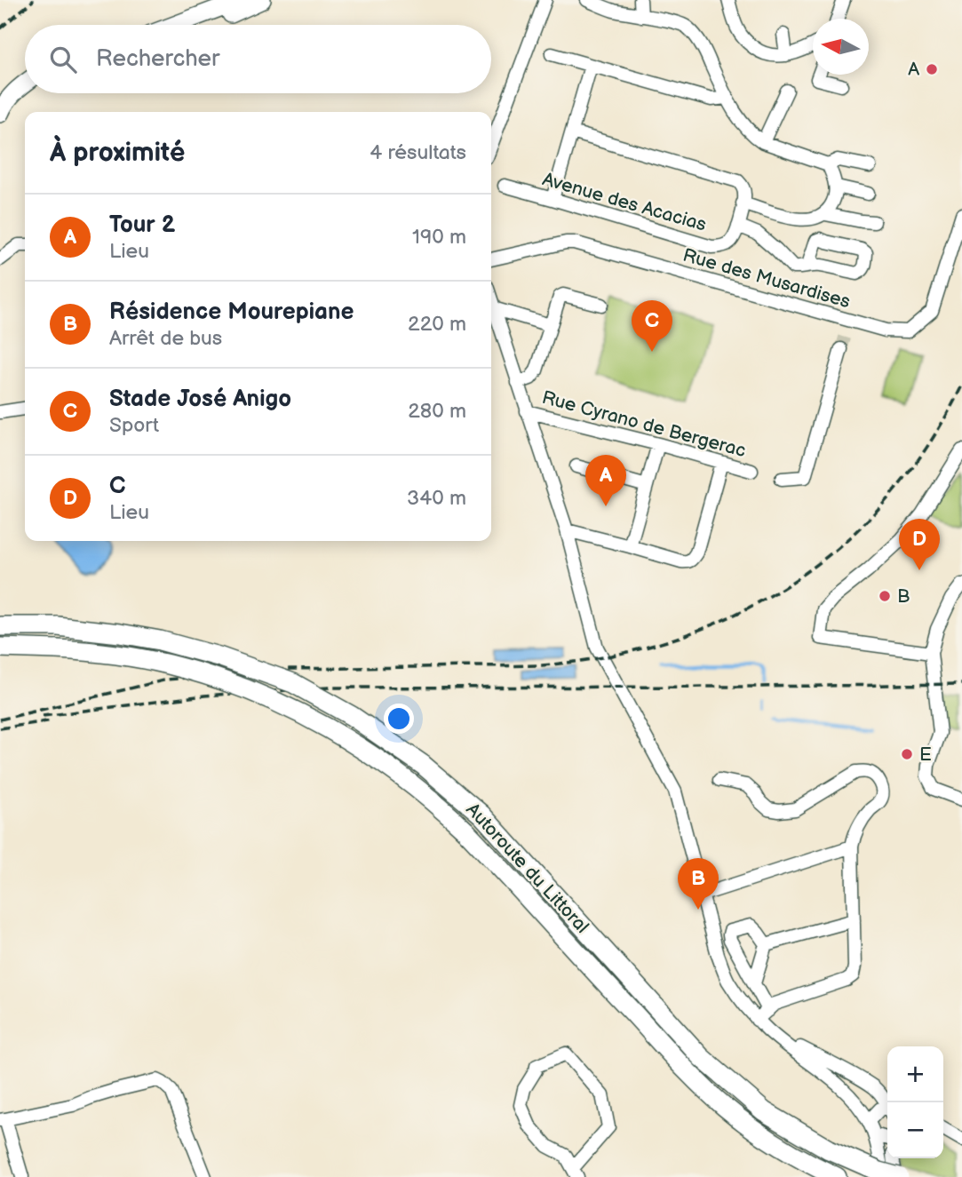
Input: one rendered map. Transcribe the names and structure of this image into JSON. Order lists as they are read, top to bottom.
{
  "streets": {
    "highway": ["Autoroute du Littoral"],
    "street": ["Avenue des Acacias", "Rue des Musardises", "Rue Cyrano de Bergerac"]
  },
  "places": ["A", "B", "E"],
  "north": "left",
  "page": {
    "search": "Rechercher",
    "heading": ["À proximité", "4 résultats"],
    "list": [
      {
        "mark": "A",
        "name": "Tour 2",
        "note": "Lieu",
        "value": "190 m"
      },
      {
        "mark": "B",
        "name": "Résidence Mourepiane",
        "note": "Arrêt de bus",
        "value": "220 m"
      },
      {
        "mark": "C",
        "name": "Stade José Anigo",
        "note": "Sport",
        "value": "280 m"
      },
      {
        "mark": "D",
        "name": "C",
        "note": "Lieu",
        "value": "340 m"
      }
    ],
    "pins": [
      "C",
      "A",
      "D",
      "B"
    ],
    "map_buttons": ["+", "−"]
  }
}
